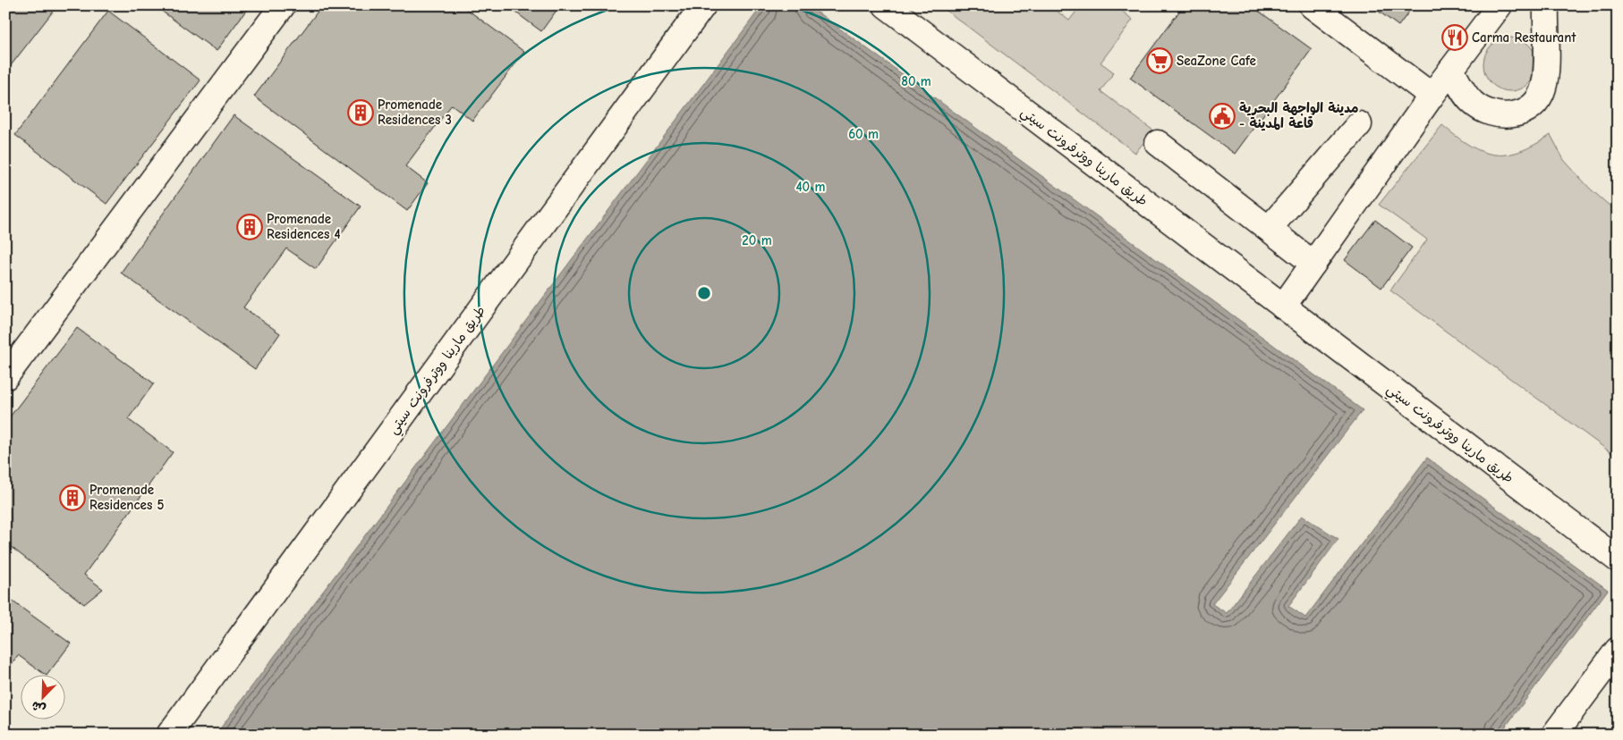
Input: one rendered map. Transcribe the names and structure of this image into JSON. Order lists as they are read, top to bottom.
{
  "streets": {
    "street": ["طريق مارينا ووترفرونت سيتي"]
  },
  "places": {
    "restaurant": ["Carma Restaurant"],
    "supermarket": ["SeaZone Cafe"],
    "building": ["Promenade Residences 3", "Promenade Residences 4", "Promenade Residences 5"],
    "public building": ["مدينة الواجهة البحرية - قاعة المدينة"]
  },
  "north": "bottom left",
  "rings": [
    "80 m",
    "60 m",
    "40 m",
    "20 m"
  ]
}
